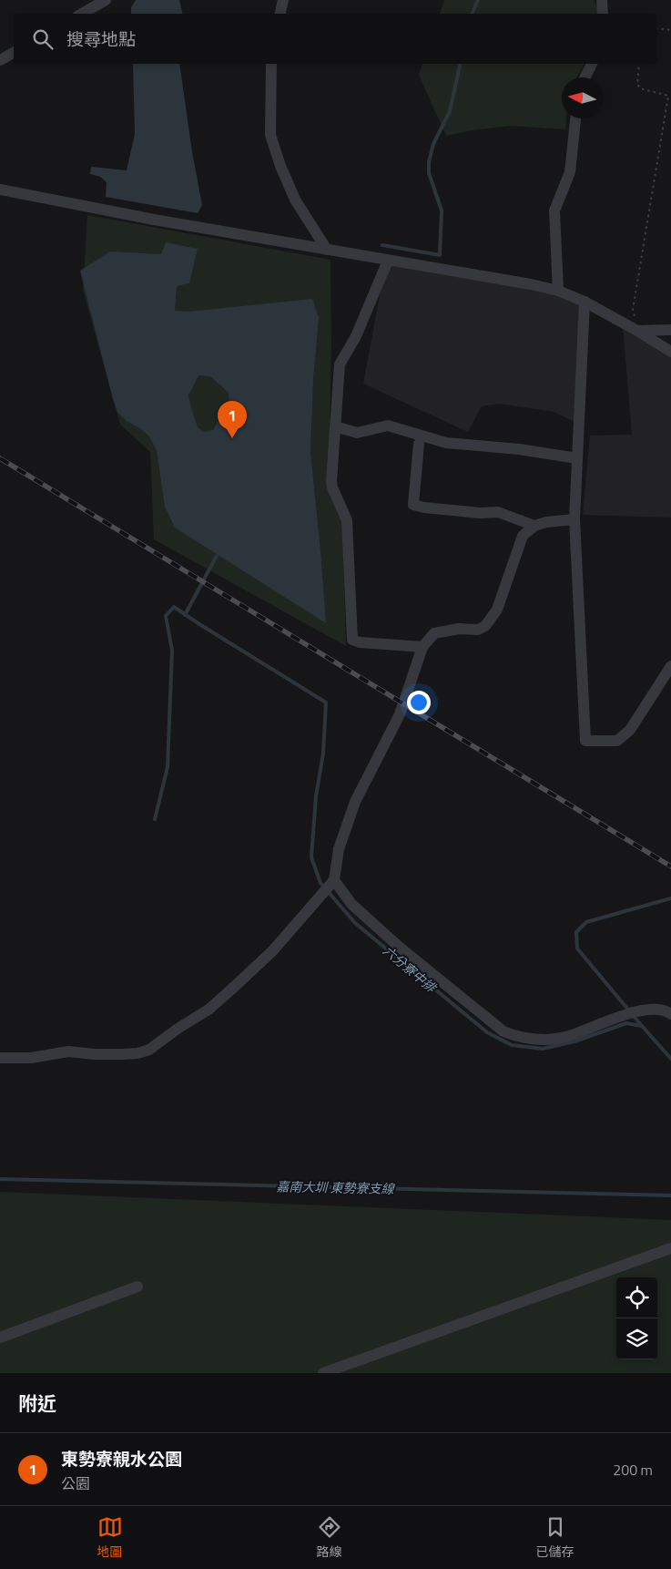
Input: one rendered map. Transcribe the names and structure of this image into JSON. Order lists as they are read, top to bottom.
{
  "water": ["六分寮中排", "嘉南大圳 東勢寮支線"],
  "north": "left",
  "page": {
    "search": "搜尋地點",
    "pins": "1",
    "heading": "附近",
    "list": [
      {
        "mark": "1",
        "name": "東勢寮親水公園",
        "note": "公園",
        "value": "200 m"
      }
    ],
    "nav": ["地圖", "路線", "已儲存"]
  }
}
